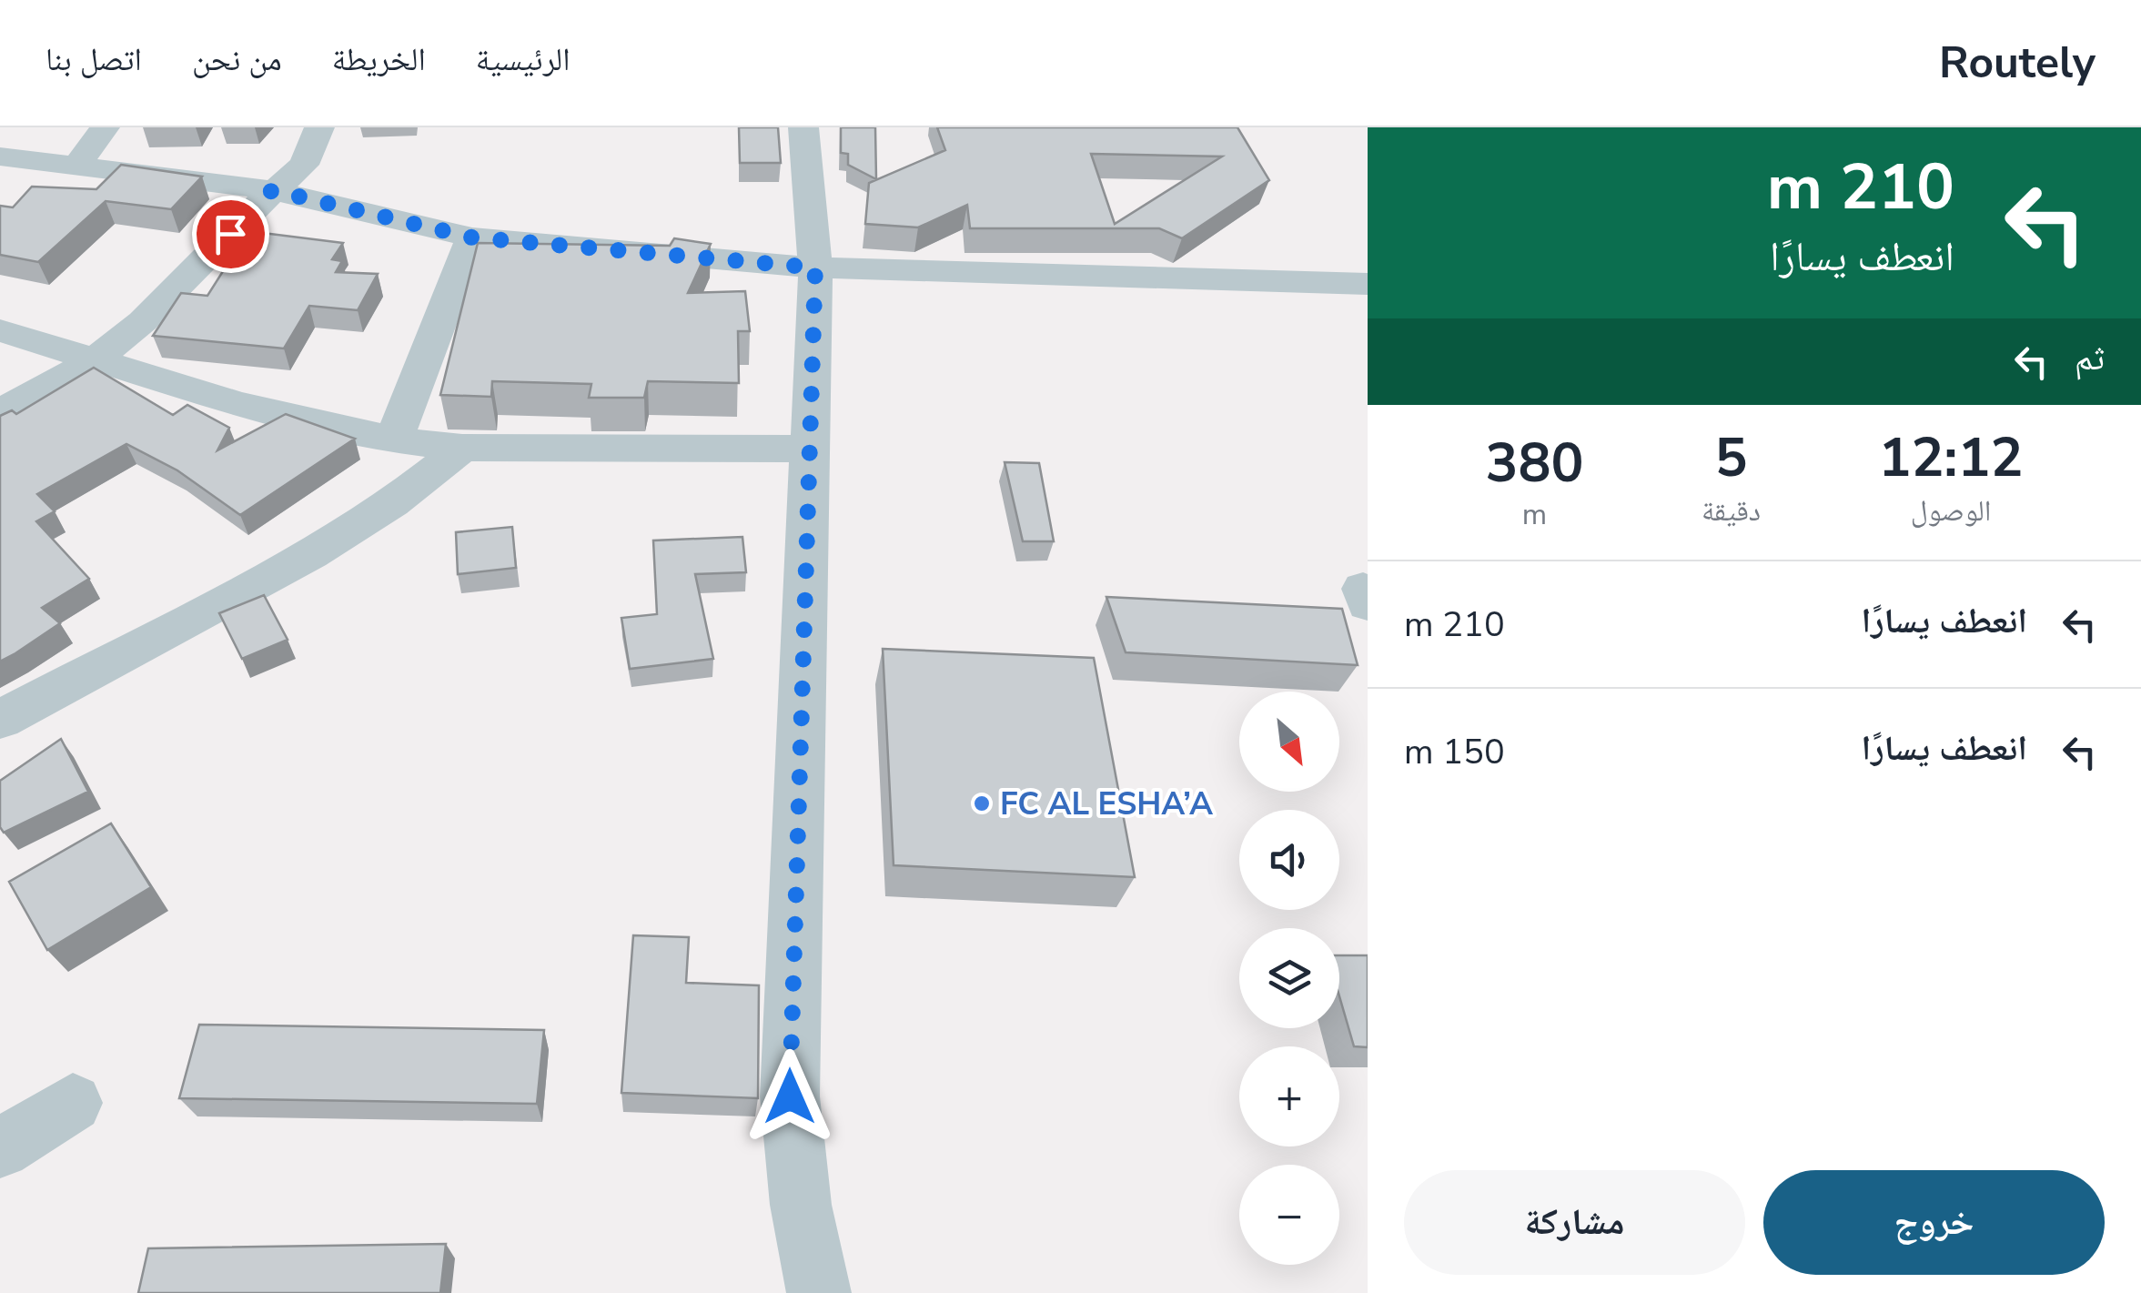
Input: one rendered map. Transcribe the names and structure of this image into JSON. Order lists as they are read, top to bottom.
{
  "places": ["FC AL ESHA’A"],
  "north": "bottom right",
  "page": {
    "header": "Routely",
    "nav": [
      "الرئيسية",
      "الخريطة",
      "من نحن",
      "اتصل بنا"
    ],
    "turn": ["210 m", "انعطف يسارًا"],
    "then": "ثم",
    "eta": [
      "12:12",
      "الوصول",
      "5",
      "دقيقة",
      "380",
      "m"
    ],
    "list": [
      {
        "name": "انعطف يسارًا",
        "value": "210 m"
      },
      {
        "name": "انعطف يسارًا",
        "value": "150 m"
      }
    ],
    "map_buttons": ["+", "−"],
    "buttons": ["خروج", "مشاركة"]
  }
}
